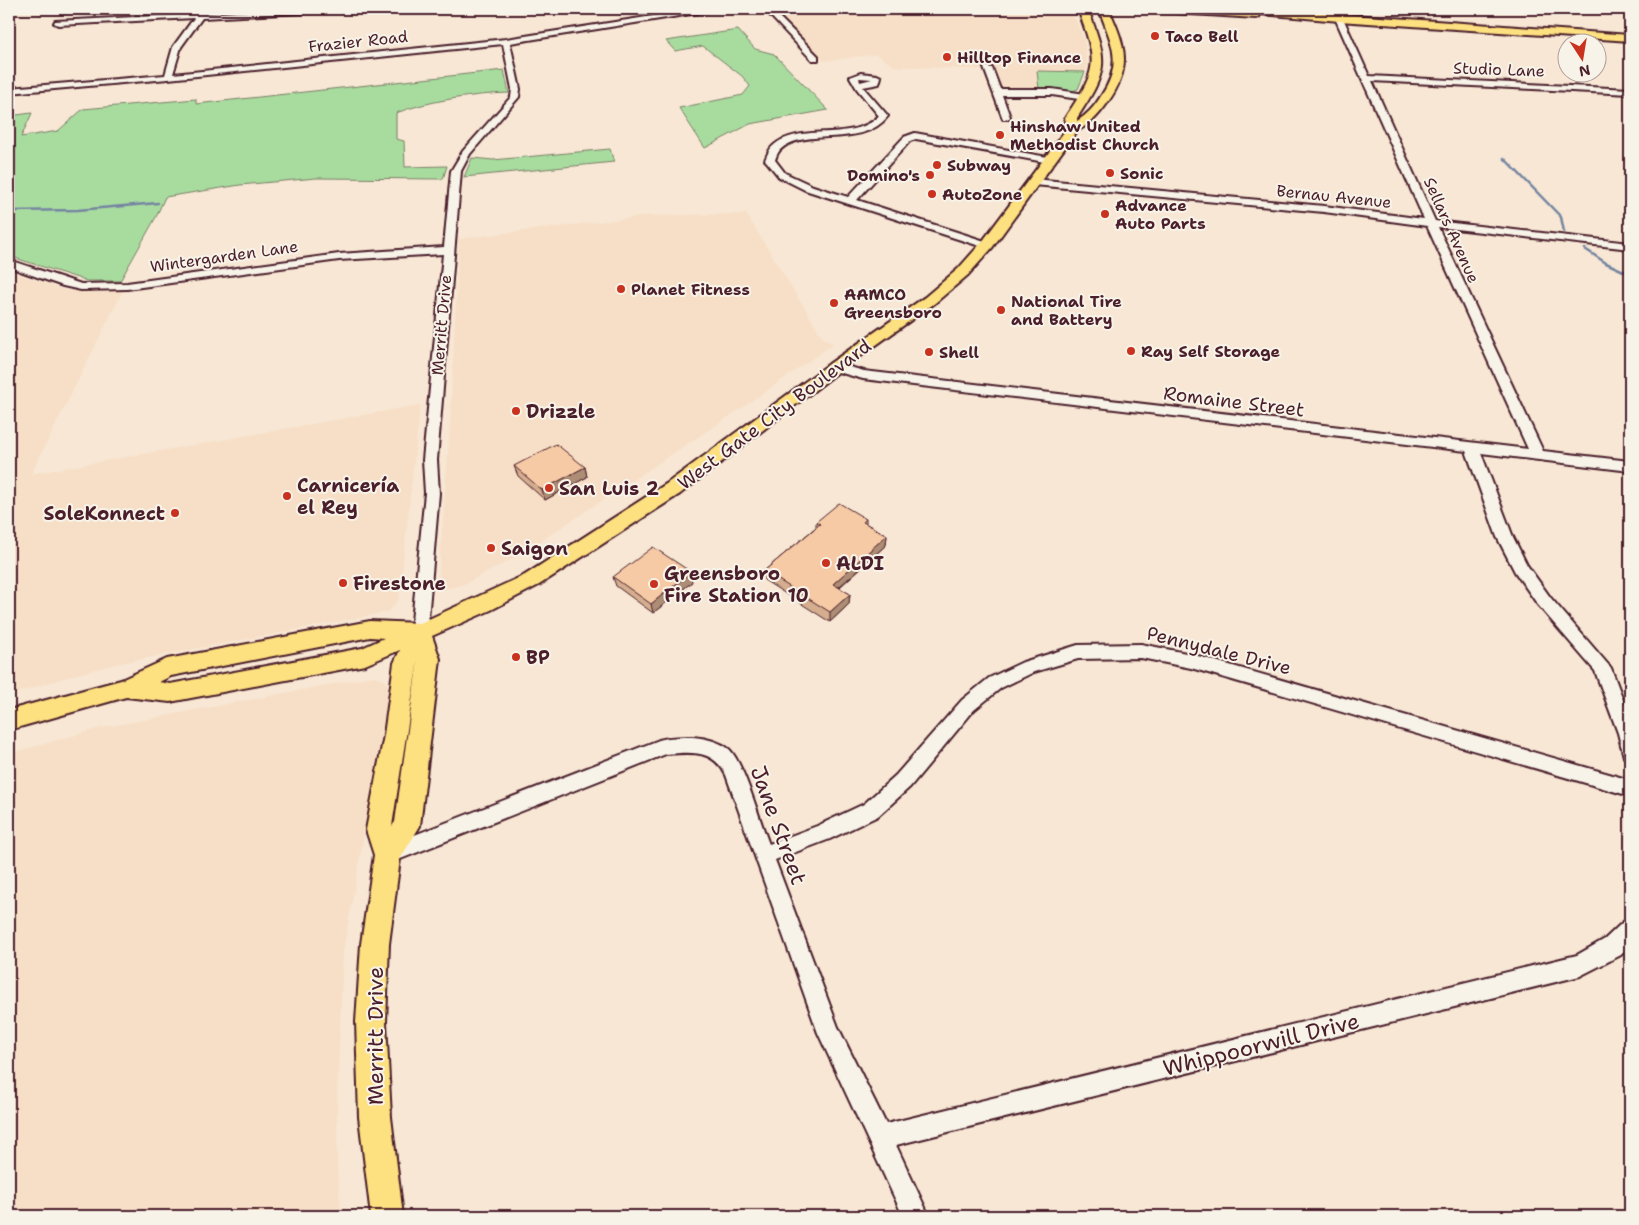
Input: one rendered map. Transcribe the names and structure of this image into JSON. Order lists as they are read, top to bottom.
{
  "streets": {
    "main road": ["Merritt Drive", "West Gate City Boulevard"],
    "street": [
      "Frazier Road",
      "Studio Lane",
      "Bernau Avenue",
      "Sellars Avenue",
      "Wintergarden Lane",
      "Romaine Street",
      "Pennydale Drive",
      "Jane Street",
      "Whippoorwill Drive"
    ]
  },
  "crossings": [
    ["Frazier Road", "Merritt Drive"],
    ["Studio Lane", "Sellars Avenue"],
    ["Bernau Avenue", "Sellars Avenue"],
    ["Bernau Avenue", "West Gate City Boulevard"],
    ["Sellars Avenue", "Romaine Street"],
    ["Wintergarden Lane", "Merritt Drive"],
    ["Merritt Drive", "West Gate City Boulevard"],
    ["Merritt Drive", "Jane Street"],
    ["Romaine Street", "West Gate City Boulevard"],
    ["Pennydale Drive", "Jane Street"],
    ["Jane Street", "Whippoorwill Drive"]
  ],
  "places": [
    "Taco Bell",
    "Hilltop Finance",
    "Hinshaw United Methodist Church",
    "Subway",
    "Sonic",
    "Domino's",
    "AutoZone",
    "Advance Auto Parts",
    "Planet Fitness",
    "AAMCO Greensboro",
    "National Tire and Battery",
    "Ray Self Storage",
    "Shell",
    "Drizzle",
    "San Luis 2",
    "Carnicería el Rey",
    "SoleKonnect",
    "Saigon",
    "ALDI",
    "Firestone",
    "Greensboro Fire Station 10",
    "BP"
  ],
  "north": "bottom"
}
